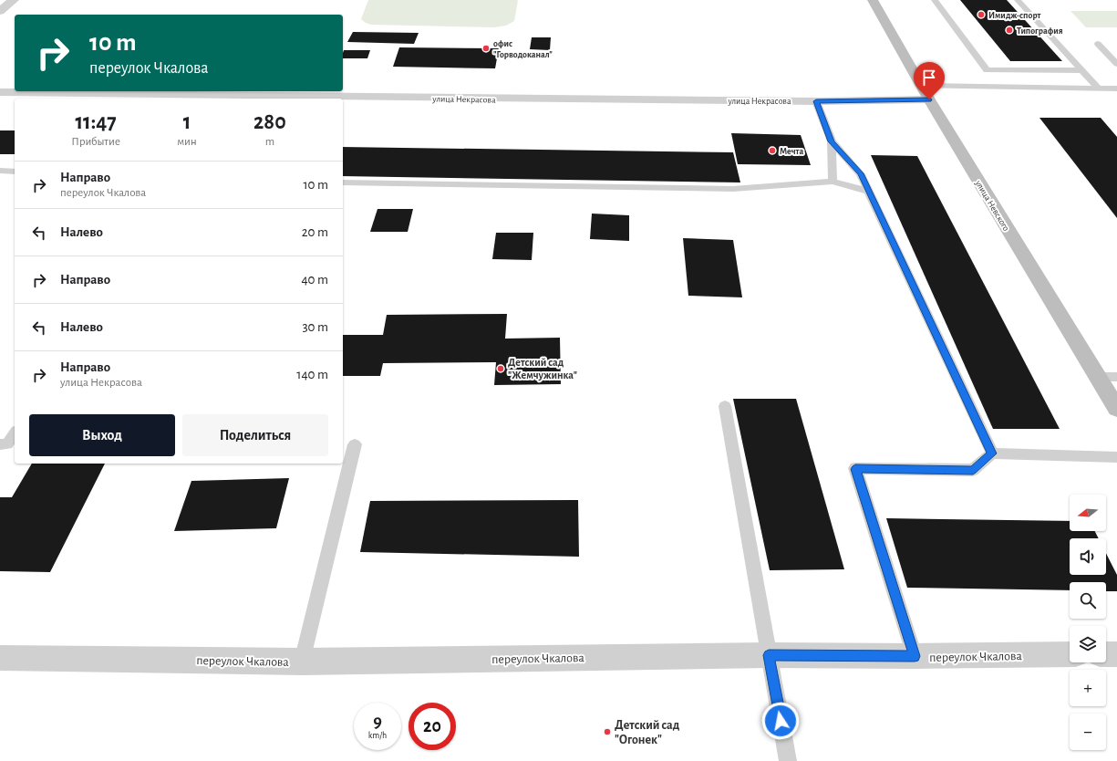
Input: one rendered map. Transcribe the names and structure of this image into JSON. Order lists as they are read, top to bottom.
{
  "streets": {
    "street": ["улица Некрасова", "улица Невского", "переулок Чкалова"]
  },
  "crossings": [
    ["улица Некрасова", "улица Невского"]
  ],
  "places": [
    "Имидж-спорт",
    "Типография",
    "офис \"Горводоканал\"",
    "Мечта",
    "Детский сад \"Жемчужинка\"",
    "Детский сад \"Огонек\""
  ],
  "north": "left",
  "page": {
    "turn": ["10 m", "переулок Чкалова"],
    "eta": [
      "11:47",
      "Прибытие",
      "1",
      "мин",
      "280",
      "m"
    ],
    "list": [
      {
        "name": "Направо",
        "note": "переулок Чкалова",
        "value": "10 m"
      },
      {
        "name": "Налево",
        "value": "20 m"
      },
      {
        "name": "Направо",
        "value": "40 m"
      },
      {
        "name": "Налево",
        "value": "30 m"
      },
      {
        "name": "Направо",
        "note": "улица Некрасова",
        "value": "140 m"
      }
    ],
    "buttons": ["Выход", "Поделиться"],
    "map_buttons": ["+", "−"],
    "speed": "9 km/h",
    "limit": "20"
  }
}
